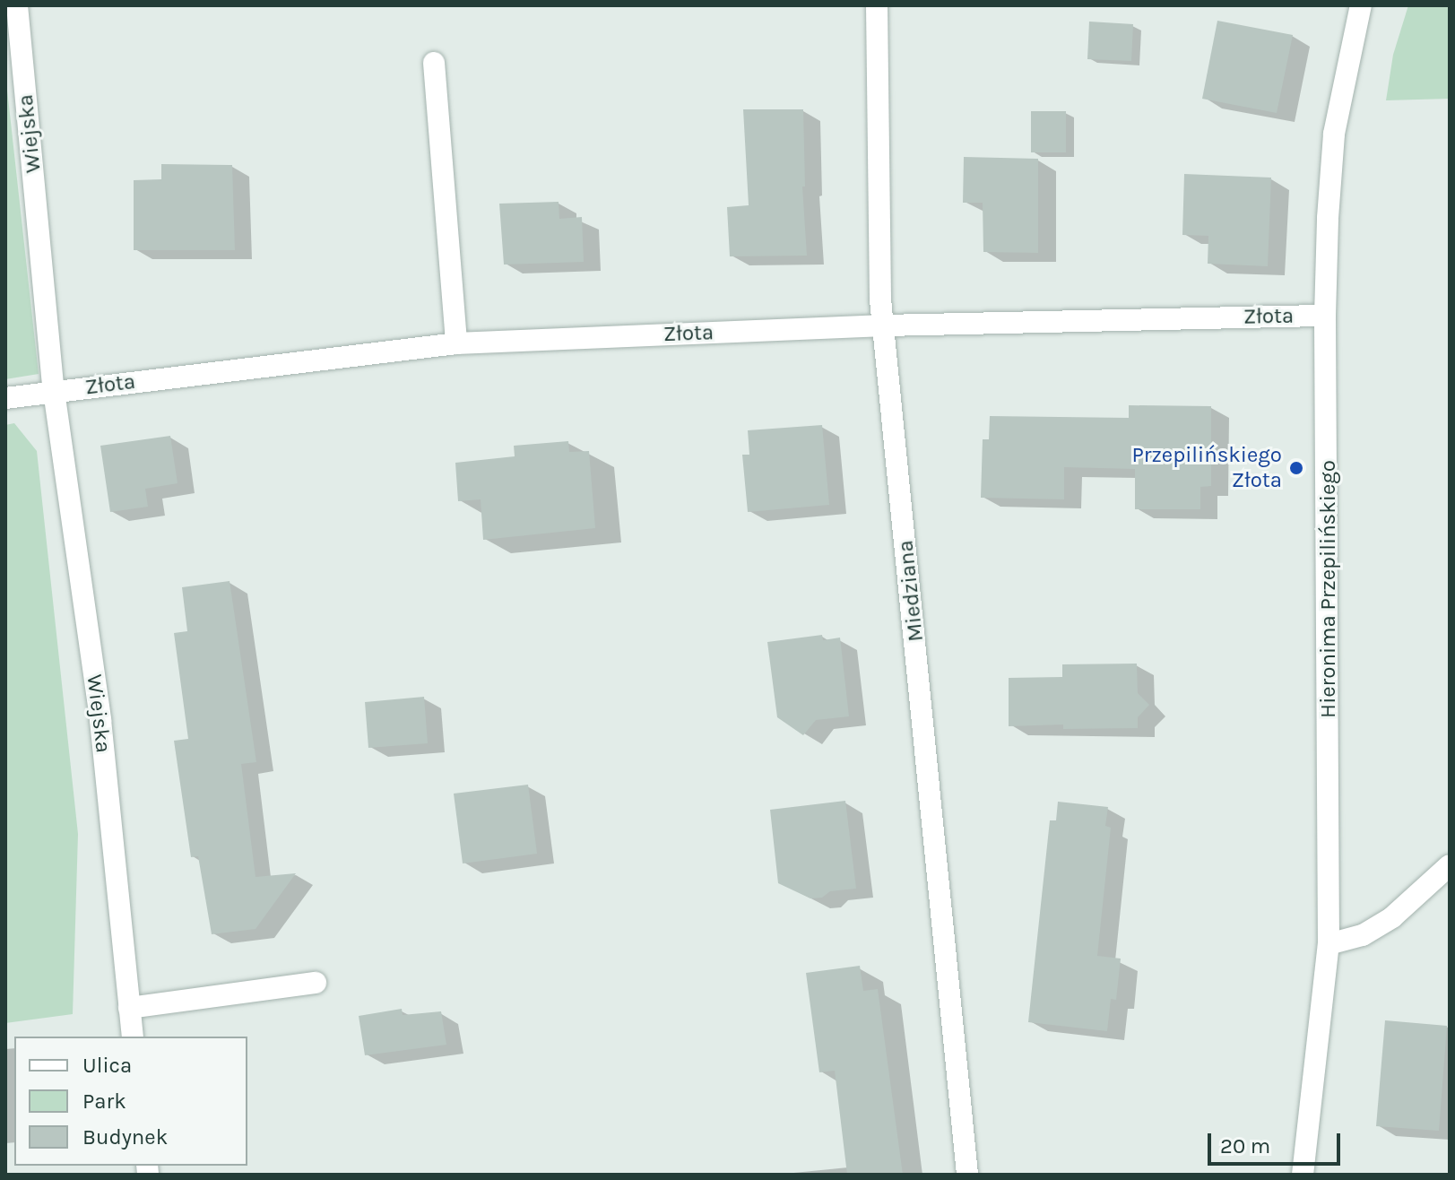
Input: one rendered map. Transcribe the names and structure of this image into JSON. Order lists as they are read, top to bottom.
{
  "streets": {
    "street": [
      "Wiejska",
      "Złota",
      "Hieronima Przepilińskiego",
      "Miedziana"
    ]
  },
  "crossings": [
    ["Wiejska", "Złota"],
    ["Złota", "Hieronima Przepilińskiego"],
    ["Złota", "Miedziana"]
  ],
  "places": ["Przepilińskiego Złota"],
  "legend": ["Ulica", "Park", "Budynek"],
  "scale_bar": "20 m"
}
